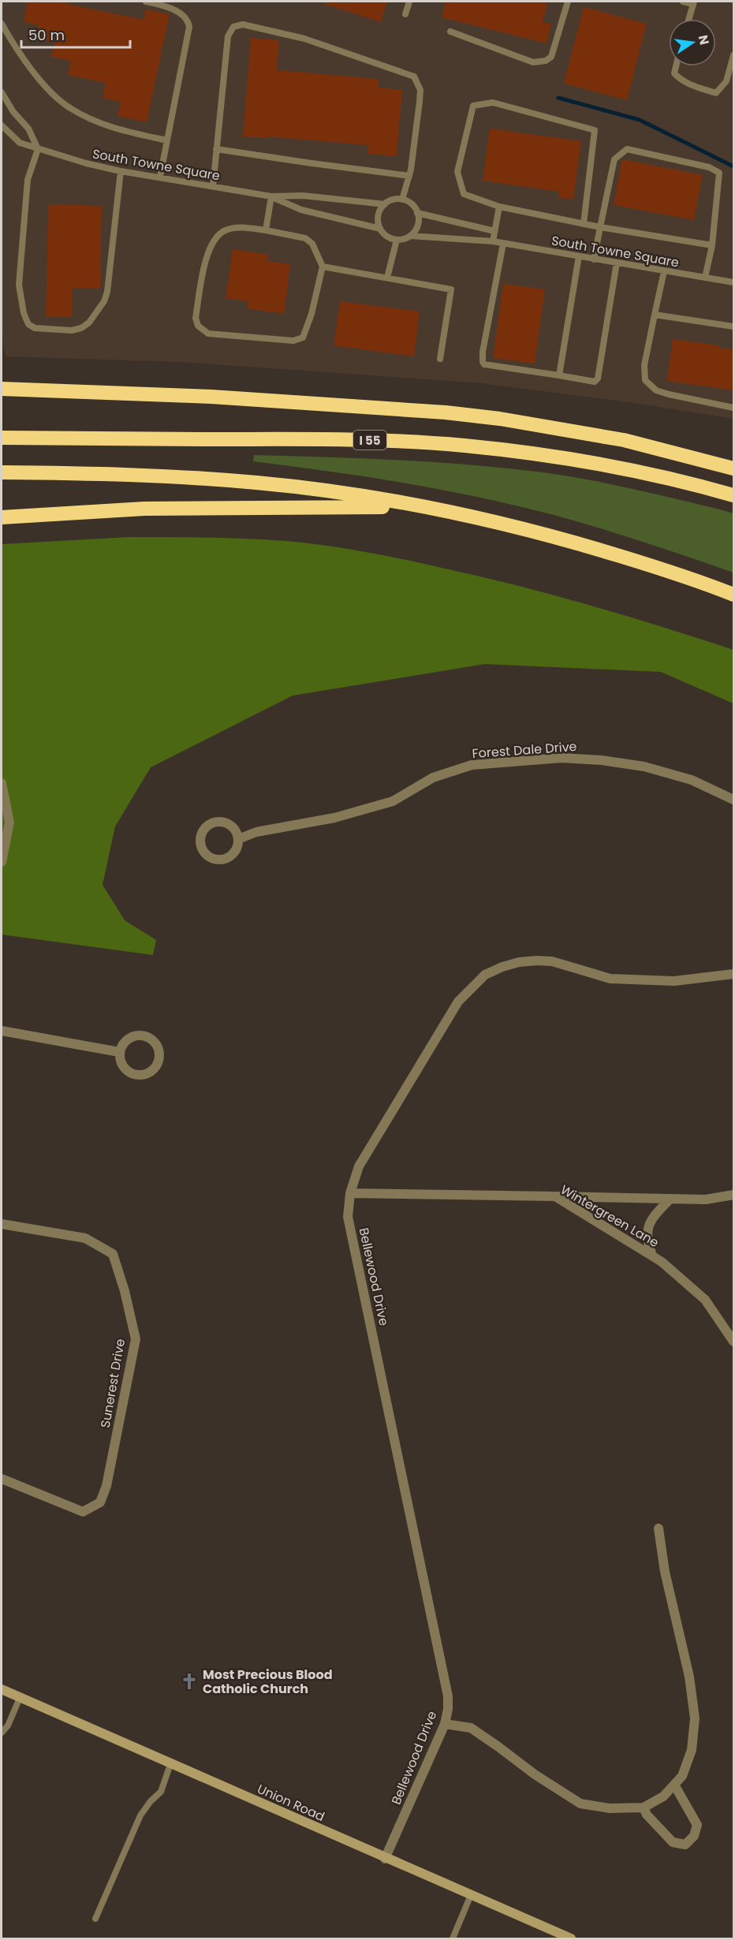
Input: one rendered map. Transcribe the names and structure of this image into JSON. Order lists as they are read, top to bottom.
{
  "streets": {
    "highway": ["I 55"],
    "main road": ["Union Road"],
    "street": [
      "Forest Dale Drive",
      "Wintergreen Lane",
      "Bellewood Drive",
      "Sunerest Drive"
    ],
    "lane": ["South Towne Square"]
  },
  "crossings": [
    ["Wintergreen Lane", "Bellewood Drive"],
    ["Bellewood Drive", "Union Road"]
  ],
  "places": {
    "church": ["Most Precious Blood Catholic Church"]
  },
  "scale_bar": "50 m",
  "north": "right"
}
